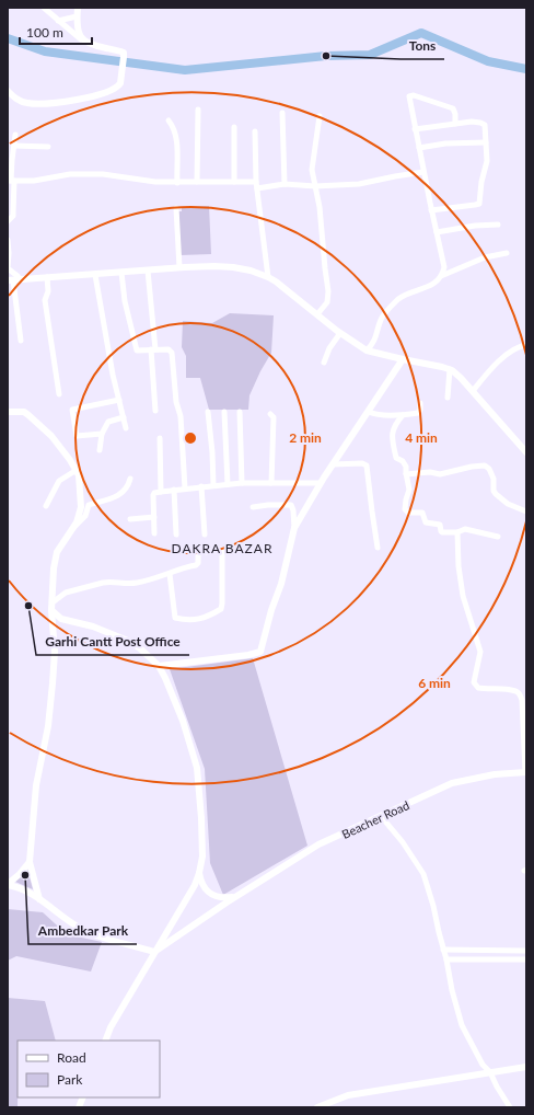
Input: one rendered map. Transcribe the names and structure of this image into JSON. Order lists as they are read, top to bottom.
{
  "streets": {
    "street": ["Beacher Road"]
  },
  "districts": ["DAKRA BAZAR"],
  "places": ["Tons", "Garhi Cantt Post Office", "Ambedkar Park"],
  "legend": ["Road", "Park"],
  "scale_bar": "100 m",
  "rings": ["2 min", "4 min", "6 min"]
}
